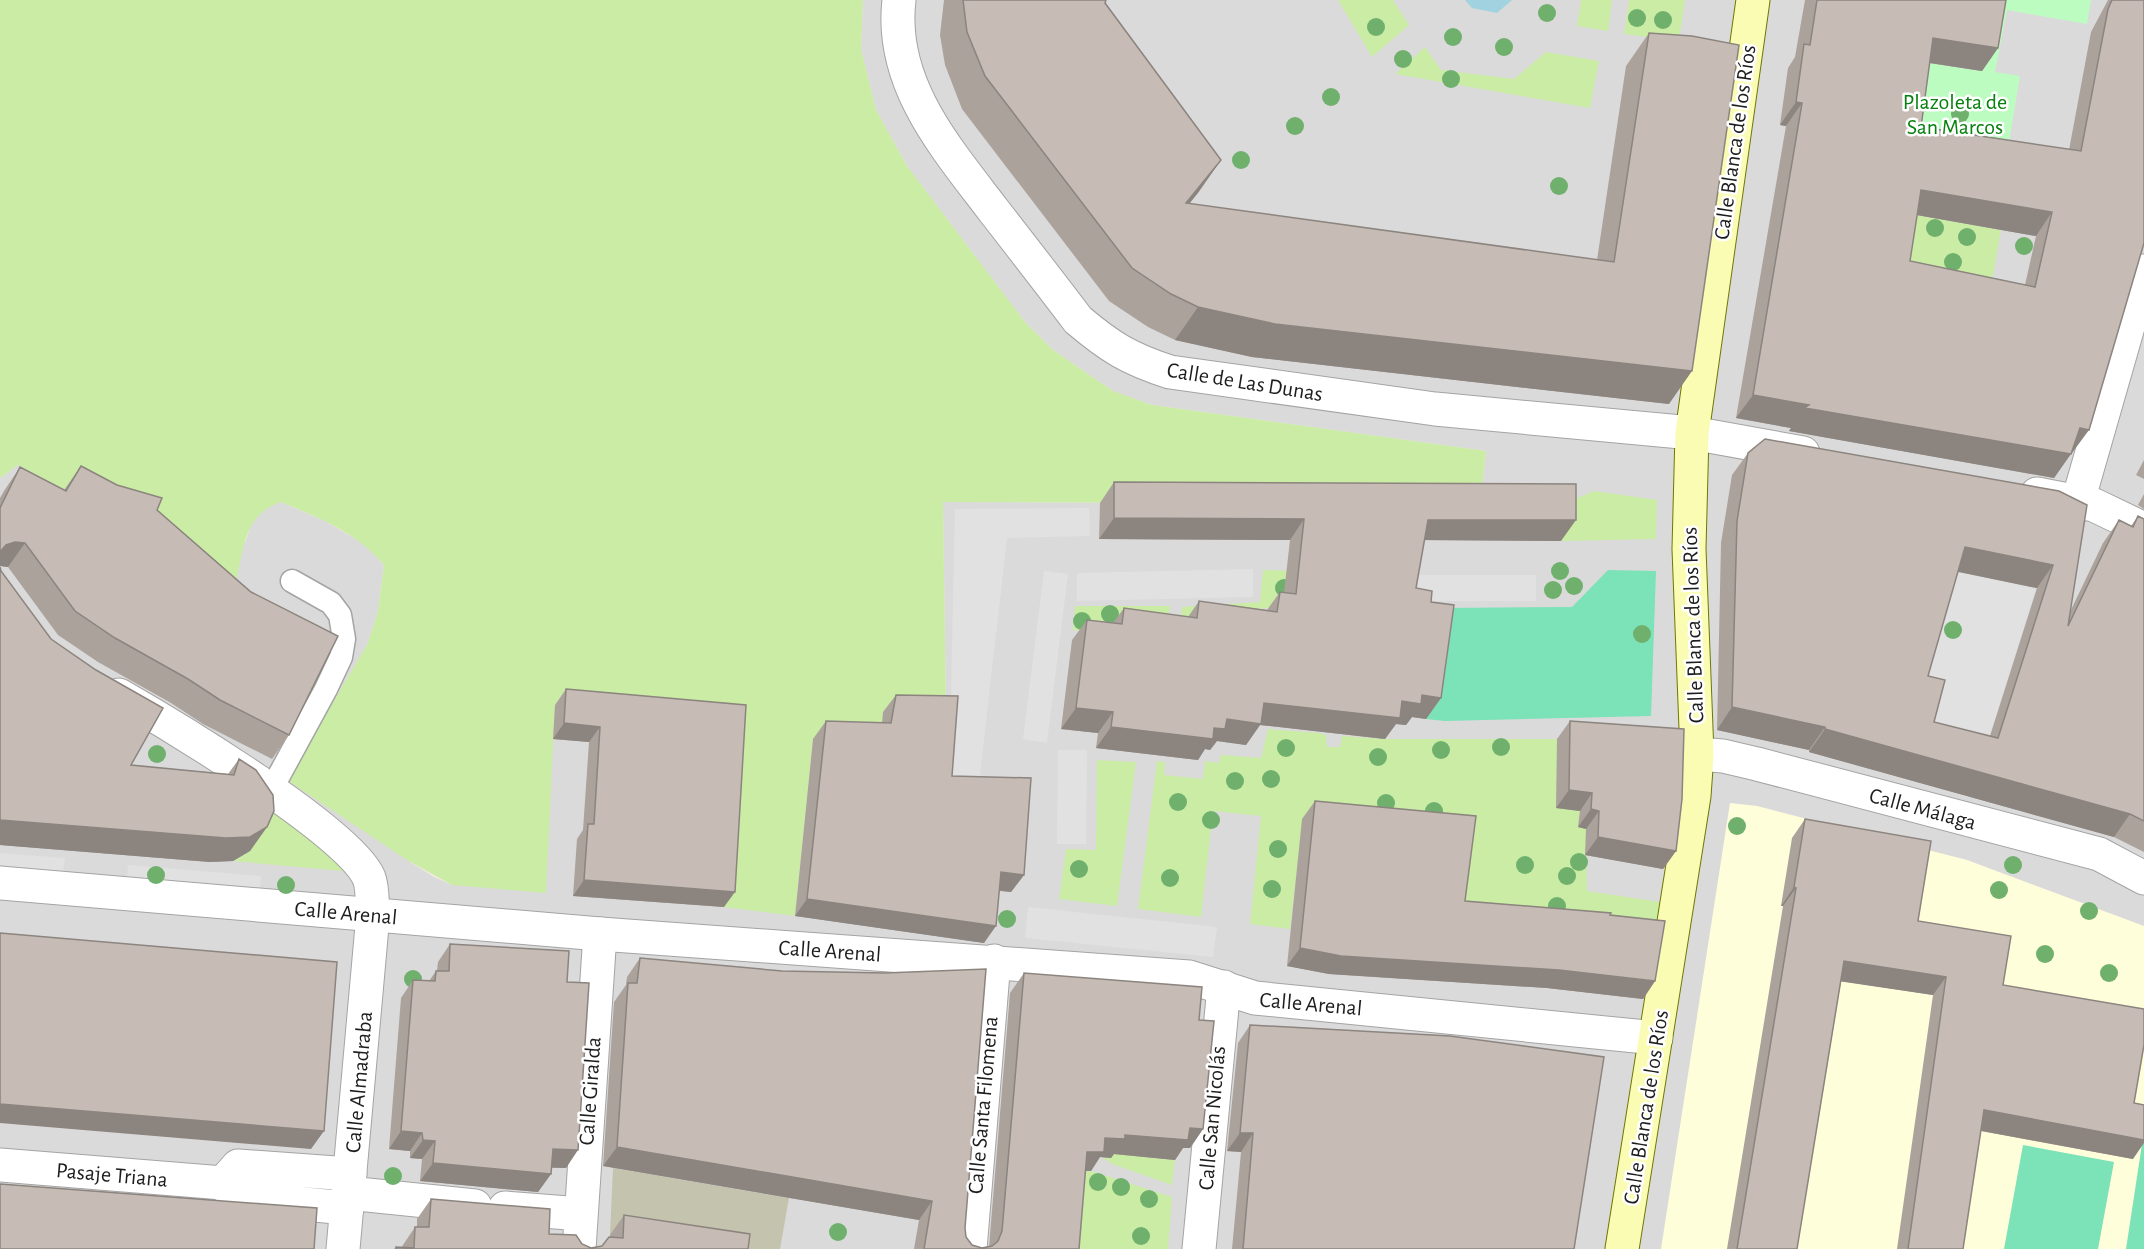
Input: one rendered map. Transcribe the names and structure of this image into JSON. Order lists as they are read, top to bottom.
{
  "streets": {
    "main road": ["Calle Blanca de los Ríos"],
    "street": [
      "Calle de Las Dunas",
      "Calle Málaga",
      "Calle Arenal",
      "Calle Almadraba",
      "Calle Giralda",
      "Calle Santa Filomena",
      "Calle San Nicolás",
      "Pasaje Triana"
    ]
  },
  "crossings": [
    ["Calle Blanca de los Ríos", "Calle de Las Dunas"],
    ["Calle Blanca de los Ríos", "Calle Málaga"],
    ["Calle Blanca de los Ríos", "Calle Arenal"],
    ["Calle Arenal", "Calle Almadraba"],
    ["Calle Arenal", "Calle Giralda"],
    ["Calle Arenal", "Calle Santa Filomena"],
    ["Calle Arenal", "Calle San Nicolás"],
    ["Calle Almadraba", "Pasaje Triana"]
  ],
  "parks": ["Plazoleta de San Marcos"]
}
